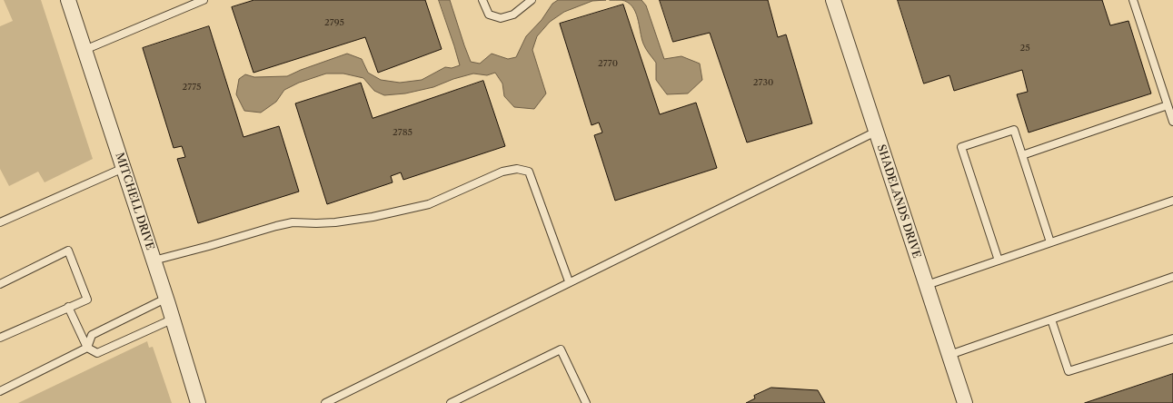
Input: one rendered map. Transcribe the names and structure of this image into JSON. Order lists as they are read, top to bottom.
{
  "streets": {
    "street": ["MITCHELL DRIVE", "SHADELANDS DRIVE"]
  },
  "house_numbers": [
    "2795",
    "25",
    "2770",
    "2730",
    "2775",
    "2785"
  ]
}
